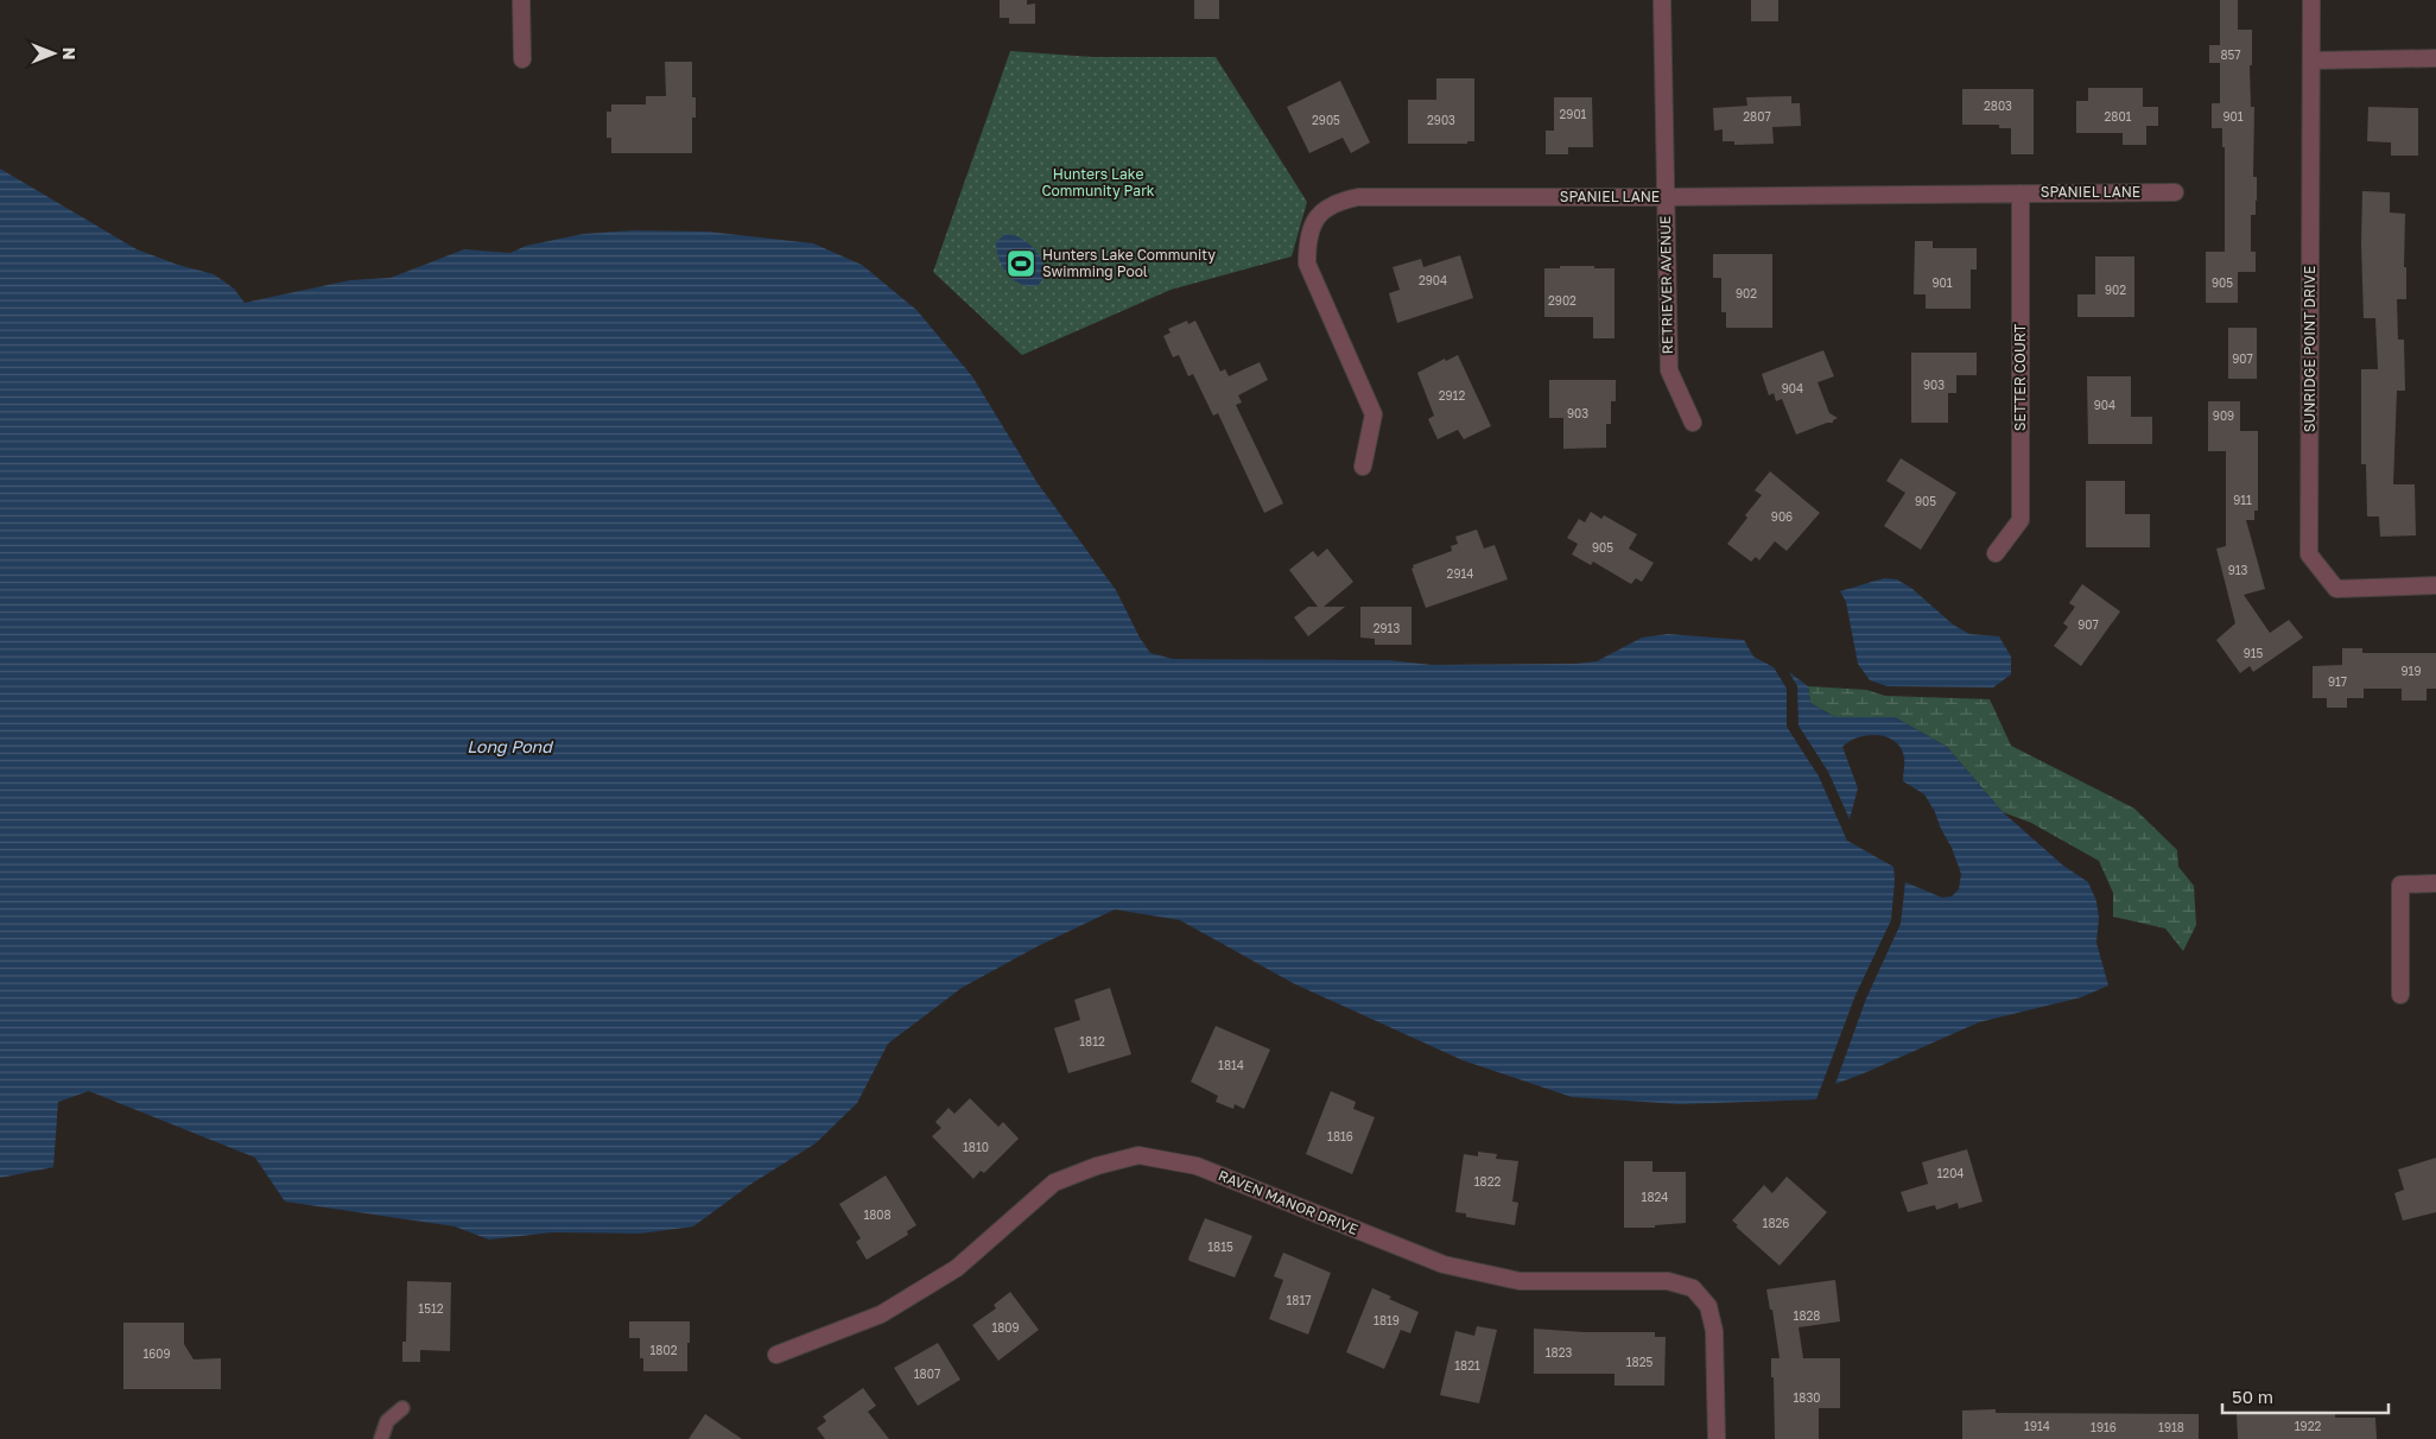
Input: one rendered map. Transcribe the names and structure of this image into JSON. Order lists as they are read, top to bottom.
{
  "streets": {
    "street": [
      "SPANIEL LANE",
      "RETRIEVER AVENUE",
      "SUNRIDGE POINT DRIVE",
      "SETTER COURT",
      "RAVEN MANOR DRIVE"
    ]
  },
  "crossings": [
    ["SPANIEL LANE", "RETRIEVER AVENUE"],
    ["SPANIEL LANE", "SETTER COURT"]
  ],
  "water": ["Long Pond"],
  "parks": ["Hunters Lake Community Park"],
  "places": {
    "sports": ["Hunters Lake Community Swimming Pool"]
  },
  "house_numbers": [
    "857",
    "2803",
    "2901",
    "2807",
    "2801",
    "901",
    "2905",
    "2903",
    "2904",
    "901",
    "905",
    "902",
    "902",
    "2902",
    "907",
    "903",
    "904",
    "2912",
    "904",
    "903",
    "909",
    "911",
    "905",
    "906",
    "905",
    "913",
    "2914",
    "907",
    "2913",
    "915",
    "919",
    "917",
    "1812",
    "1814",
    "1816",
    "1810",
    "1204",
    "1822",
    "1824",
    "1808",
    "1826",
    "1815",
    "1817",
    "1512",
    "1828",
    "1819",
    "1809",
    "1802",
    "1823",
    "1609",
    "1825",
    "1821",
    "1807",
    "1830",
    "1914",
    "1922",
    "1916",
    "1918"
  ],
  "scale_bar": "50 m",
  "north": "right"
}
